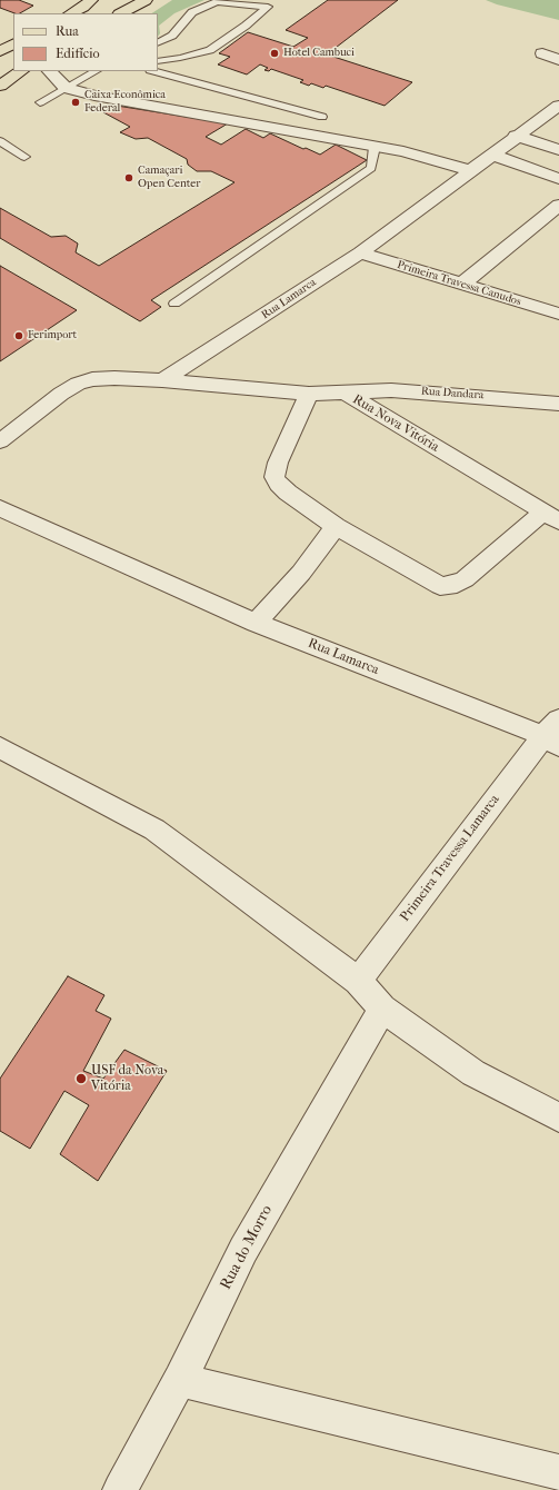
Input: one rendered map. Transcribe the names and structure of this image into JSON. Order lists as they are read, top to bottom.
{
  "streets": {
    "street": [
      "Primeira Travessa Canudos",
      "Rua Lamarca",
      "Rua Dandara",
      "Rua Nova Vitória",
      "Primeira Travessa Lamarca",
      "Rua do Morro"
    ]
  },
  "crossings": [
    ["Primeira Travessa Canudos", "Rua Lamarca"],
    ["Rua Lamarca", "Rua Nova Vitória"],
    ["Rua Lamarca", "Primeira Travessa Lamarca"],
    ["Rua Dandara", "Rua Nova Vitória"]
  ],
  "places": [
    "Hotel Cambuci",
    "Caixa Econômica Federal",
    "Camaçari Open Center",
    "Ferimport",
    "USF da Nova Vitória"
  ],
  "legend": ["Rua", "Edifício"]
}
